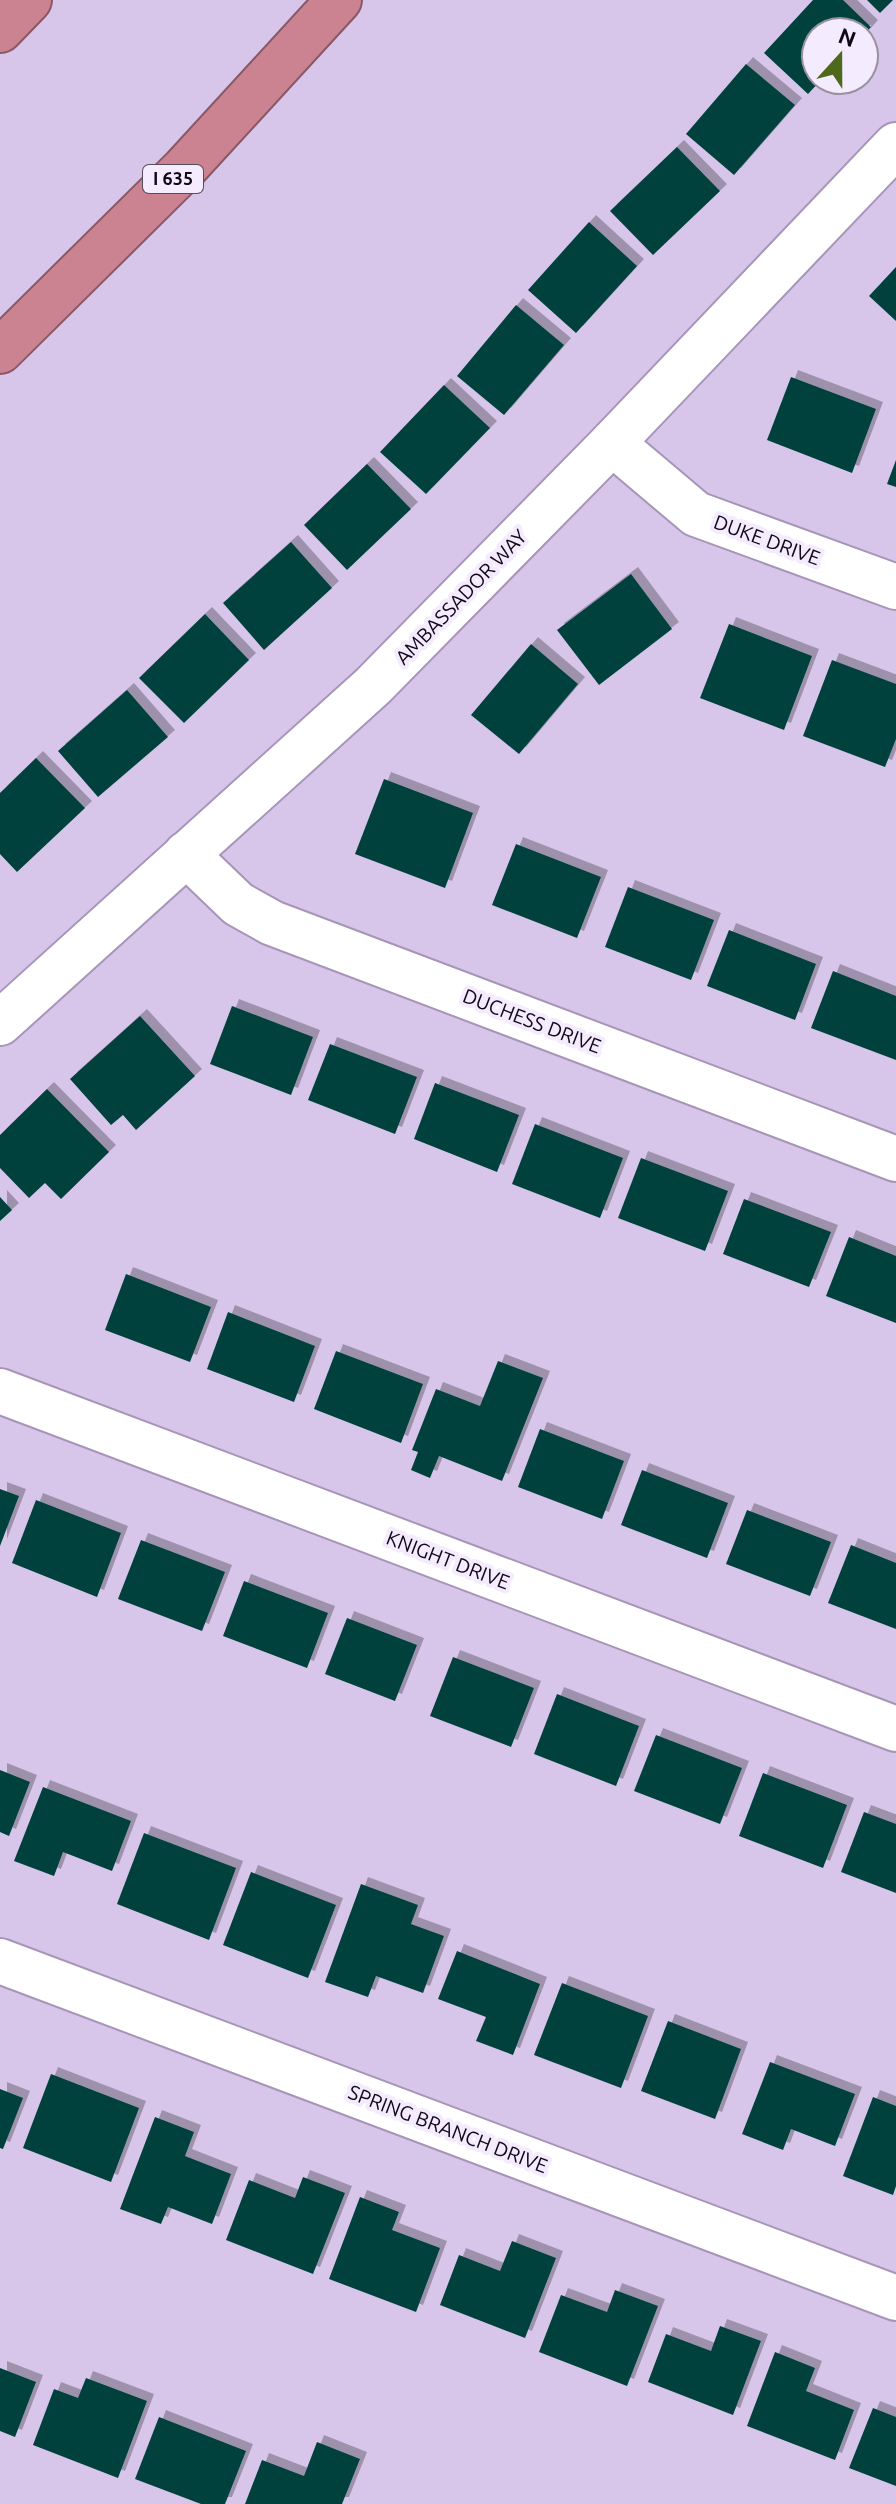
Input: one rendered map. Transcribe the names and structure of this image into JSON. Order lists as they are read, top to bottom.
{
  "streets": {
    "highway": ["I 635"],
    "street": [
      "DUKE DRIVE",
      "AMBASSADOR WAY",
      "DUCHESS DRIVE",
      "KNIGHT DRIVE",
      "SPRING BRANCH DRIVE"
    ]
  },
  "crossings": [
    ["DUKE DRIVE", "AMBASSADOR WAY"],
    ["AMBASSADOR WAY", "DUCHESS DRIVE"]
  ],
  "north": "top"
}
